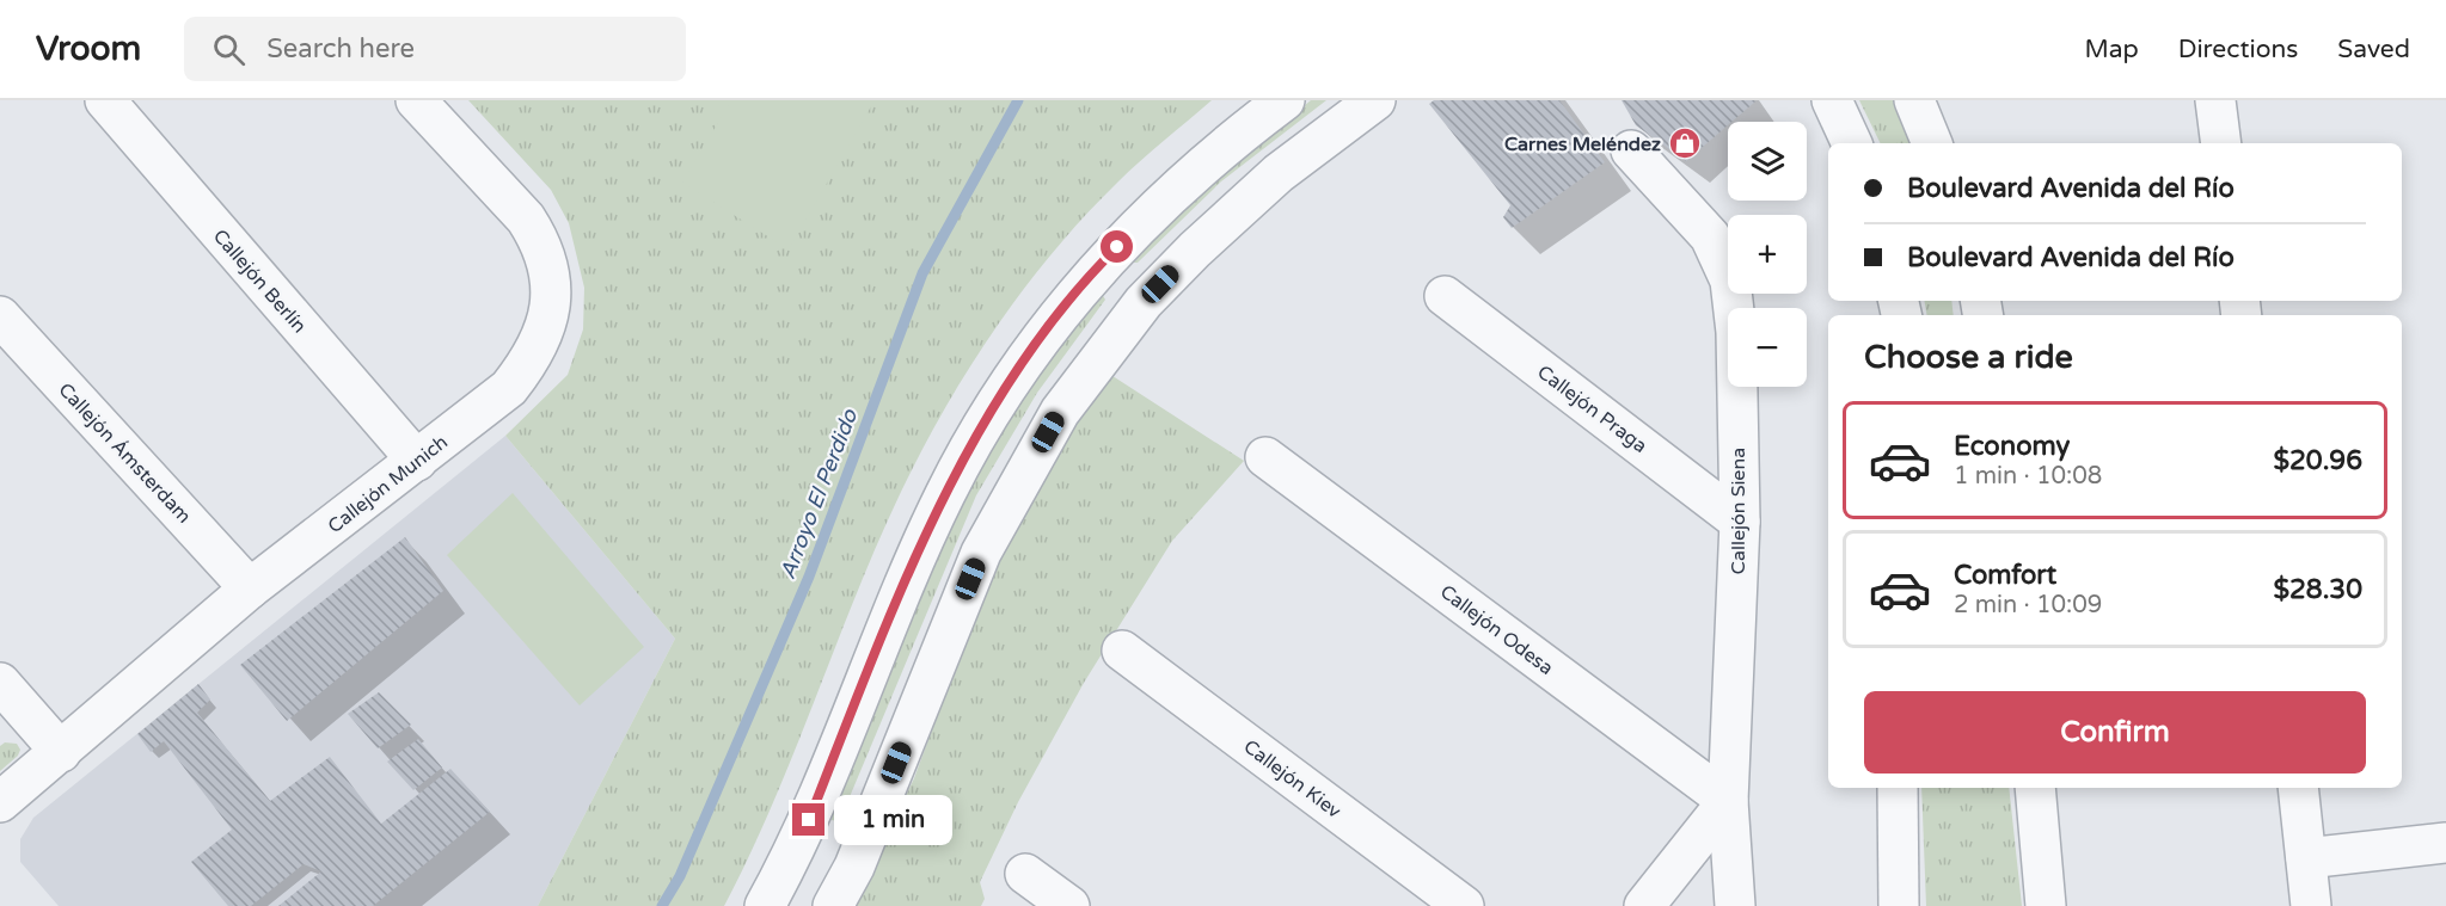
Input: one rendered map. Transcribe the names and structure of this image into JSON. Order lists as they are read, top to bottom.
{
  "streets": {
    "street": [
      "Callejón Berlín",
      "Callejón Praga",
      "Callejón Ámsterdam",
      "Callejón Munich",
      "Callejón Siena",
      "Callejón Odesa",
      "Callejón Kiev"
    ]
  },
  "crossings": [
    ["Callejón Berlín", "Callejón Munich"],
    ["Callejón Praga", "Callejón Siena"],
    ["Callejón Ámsterdam", "Callejón Munich"],
    ["Callejón Siena", "Callejón Odesa"]
  ],
  "water": ["Arroyo El Perdido"],
  "places": {
    "shop": ["Carnes Meléndez"]
  },
  "page": {
    "header": "Vroom",
    "search": "Search here",
    "nav": ["Map", "Directions", "Saved"],
    "map_buttons": ["+", "−"],
    "banner": ["Boulevard Avenida del Río", "Boulevard Avenida del Río"],
    "heading": "Choose a ride",
    "list": [
      {
        "name": "Economy",
        "note": "1 min · 10:08",
        "value": "$20.96"
      },
      {
        "name": "Comfort",
        "note": "2 min · 10:09",
        "value": "$28.30"
      }
    ],
    "buttons": "Confirm",
    "bubble": "1 min"
  }
}
